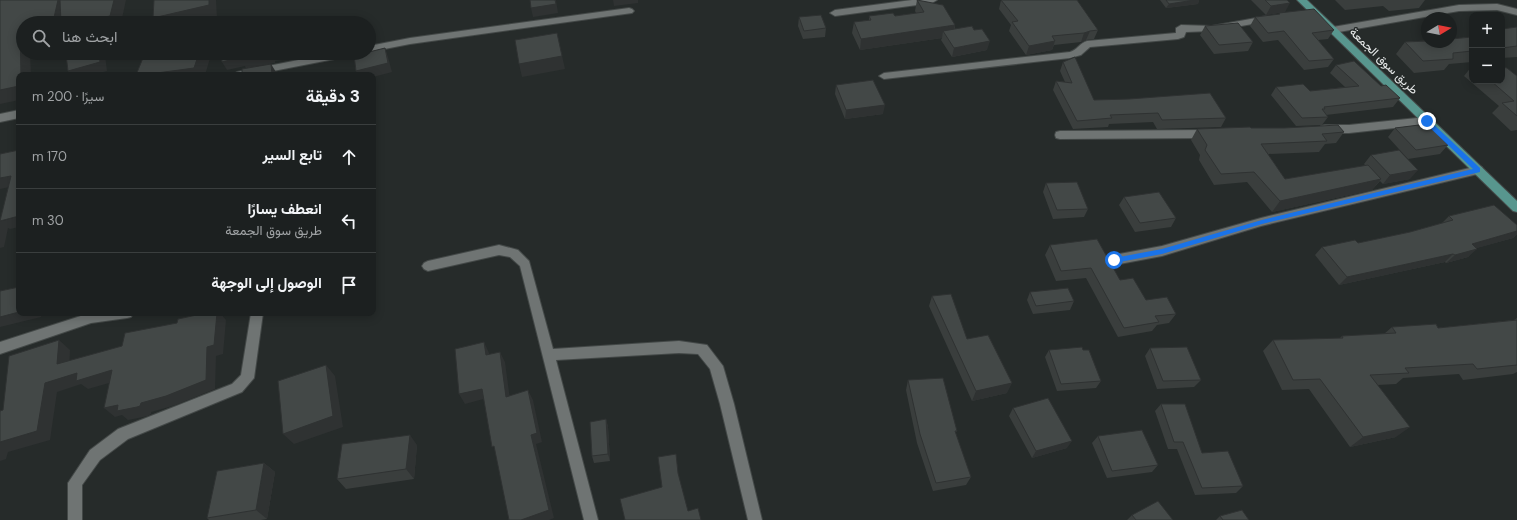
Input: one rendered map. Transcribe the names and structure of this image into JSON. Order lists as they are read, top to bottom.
{
  "streets": {
    "main road": ["طريق سوق الجمعة"]
  },
  "north": "right",
  "page": {
    "map_buttons": ["+", "−"],
    "search": "ابحث هنا",
    "heading": ["3 دقيقة", "سيرًا · 200 m"],
    "list": [
      ["تابع السير", "170 m"],
      ["انعطف يسارًا", "طريق سوق الجمعة", "30 m"],
      "الوصول إلى الوجهة"
    ]
  }
}
